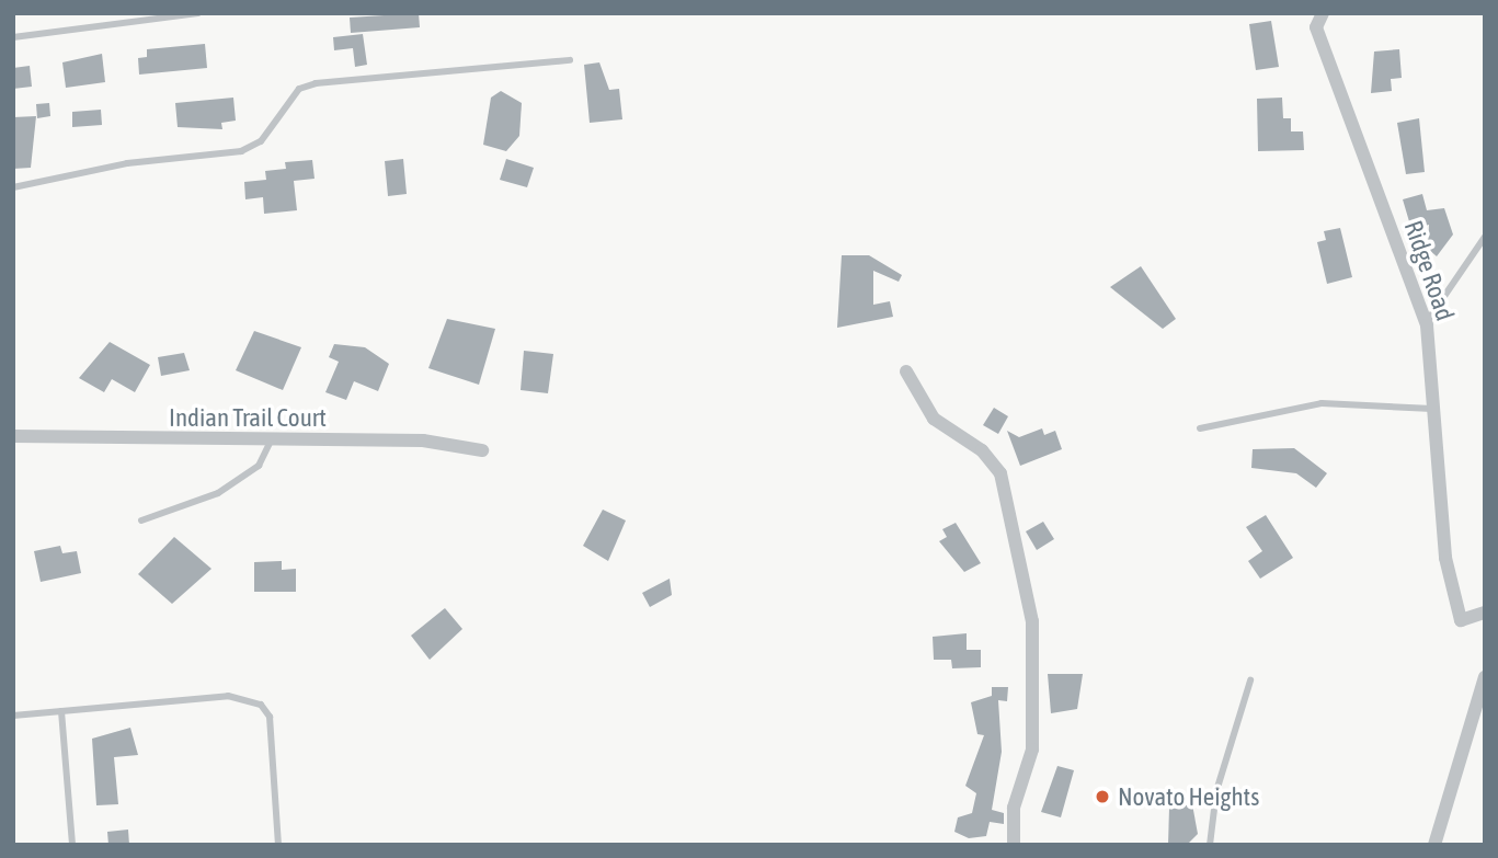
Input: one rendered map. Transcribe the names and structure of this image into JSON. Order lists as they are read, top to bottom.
{
  "streets": {
    "street": ["Ridge Road", "Indian Trail Court"]
  },
  "places": ["Novato Heights"]
}
